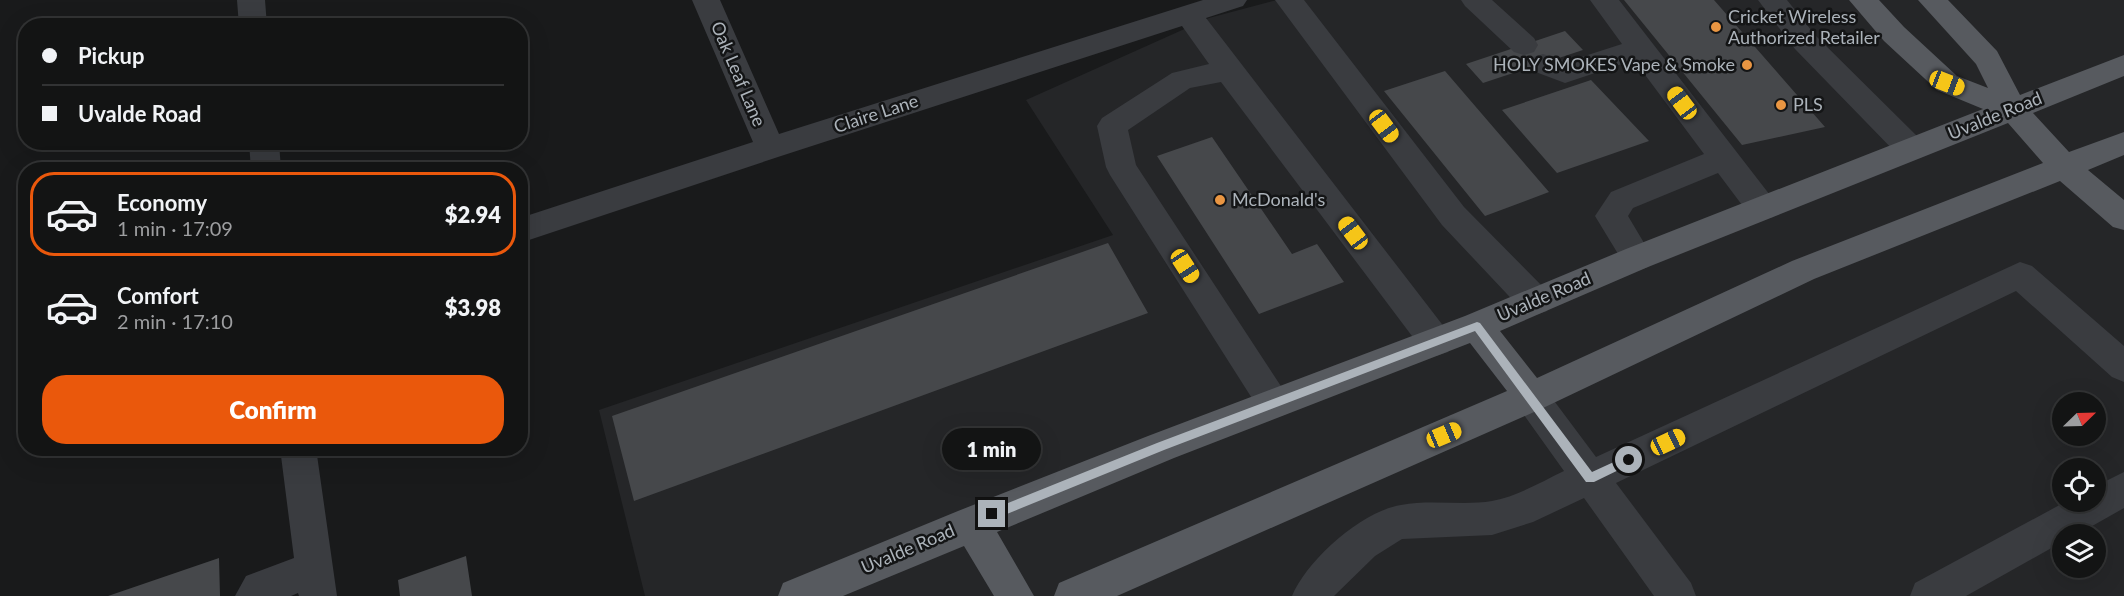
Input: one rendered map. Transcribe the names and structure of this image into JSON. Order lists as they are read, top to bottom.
{
  "streets": {
    "main road": ["Uvalde Road"],
    "street": ["Oak Leaf Lane", "Claire Lane"]
  },
  "crossings": [
    ["Oak Leaf Lane", "Claire Lane"]
  ],
  "places": [
    "Cricket Wireless Authorized Retailer",
    "HOLY SMOKES Vape & Smoke",
    "PLS",
    "McDonald's"
  ],
  "north": "top right",
  "page": {
    "banner": ["Pickup", "Uvalde Road"],
    "list": [
      {
        "name": "Economy",
        "note": "1 min · 17:09",
        "value": "$2.94"
      },
      {
        "name": "Comfort",
        "note": "2 min · 17:10",
        "value": "$3.98"
      }
    ],
    "buttons": "Confirm",
    "bubble": "1 min"
  }
}
